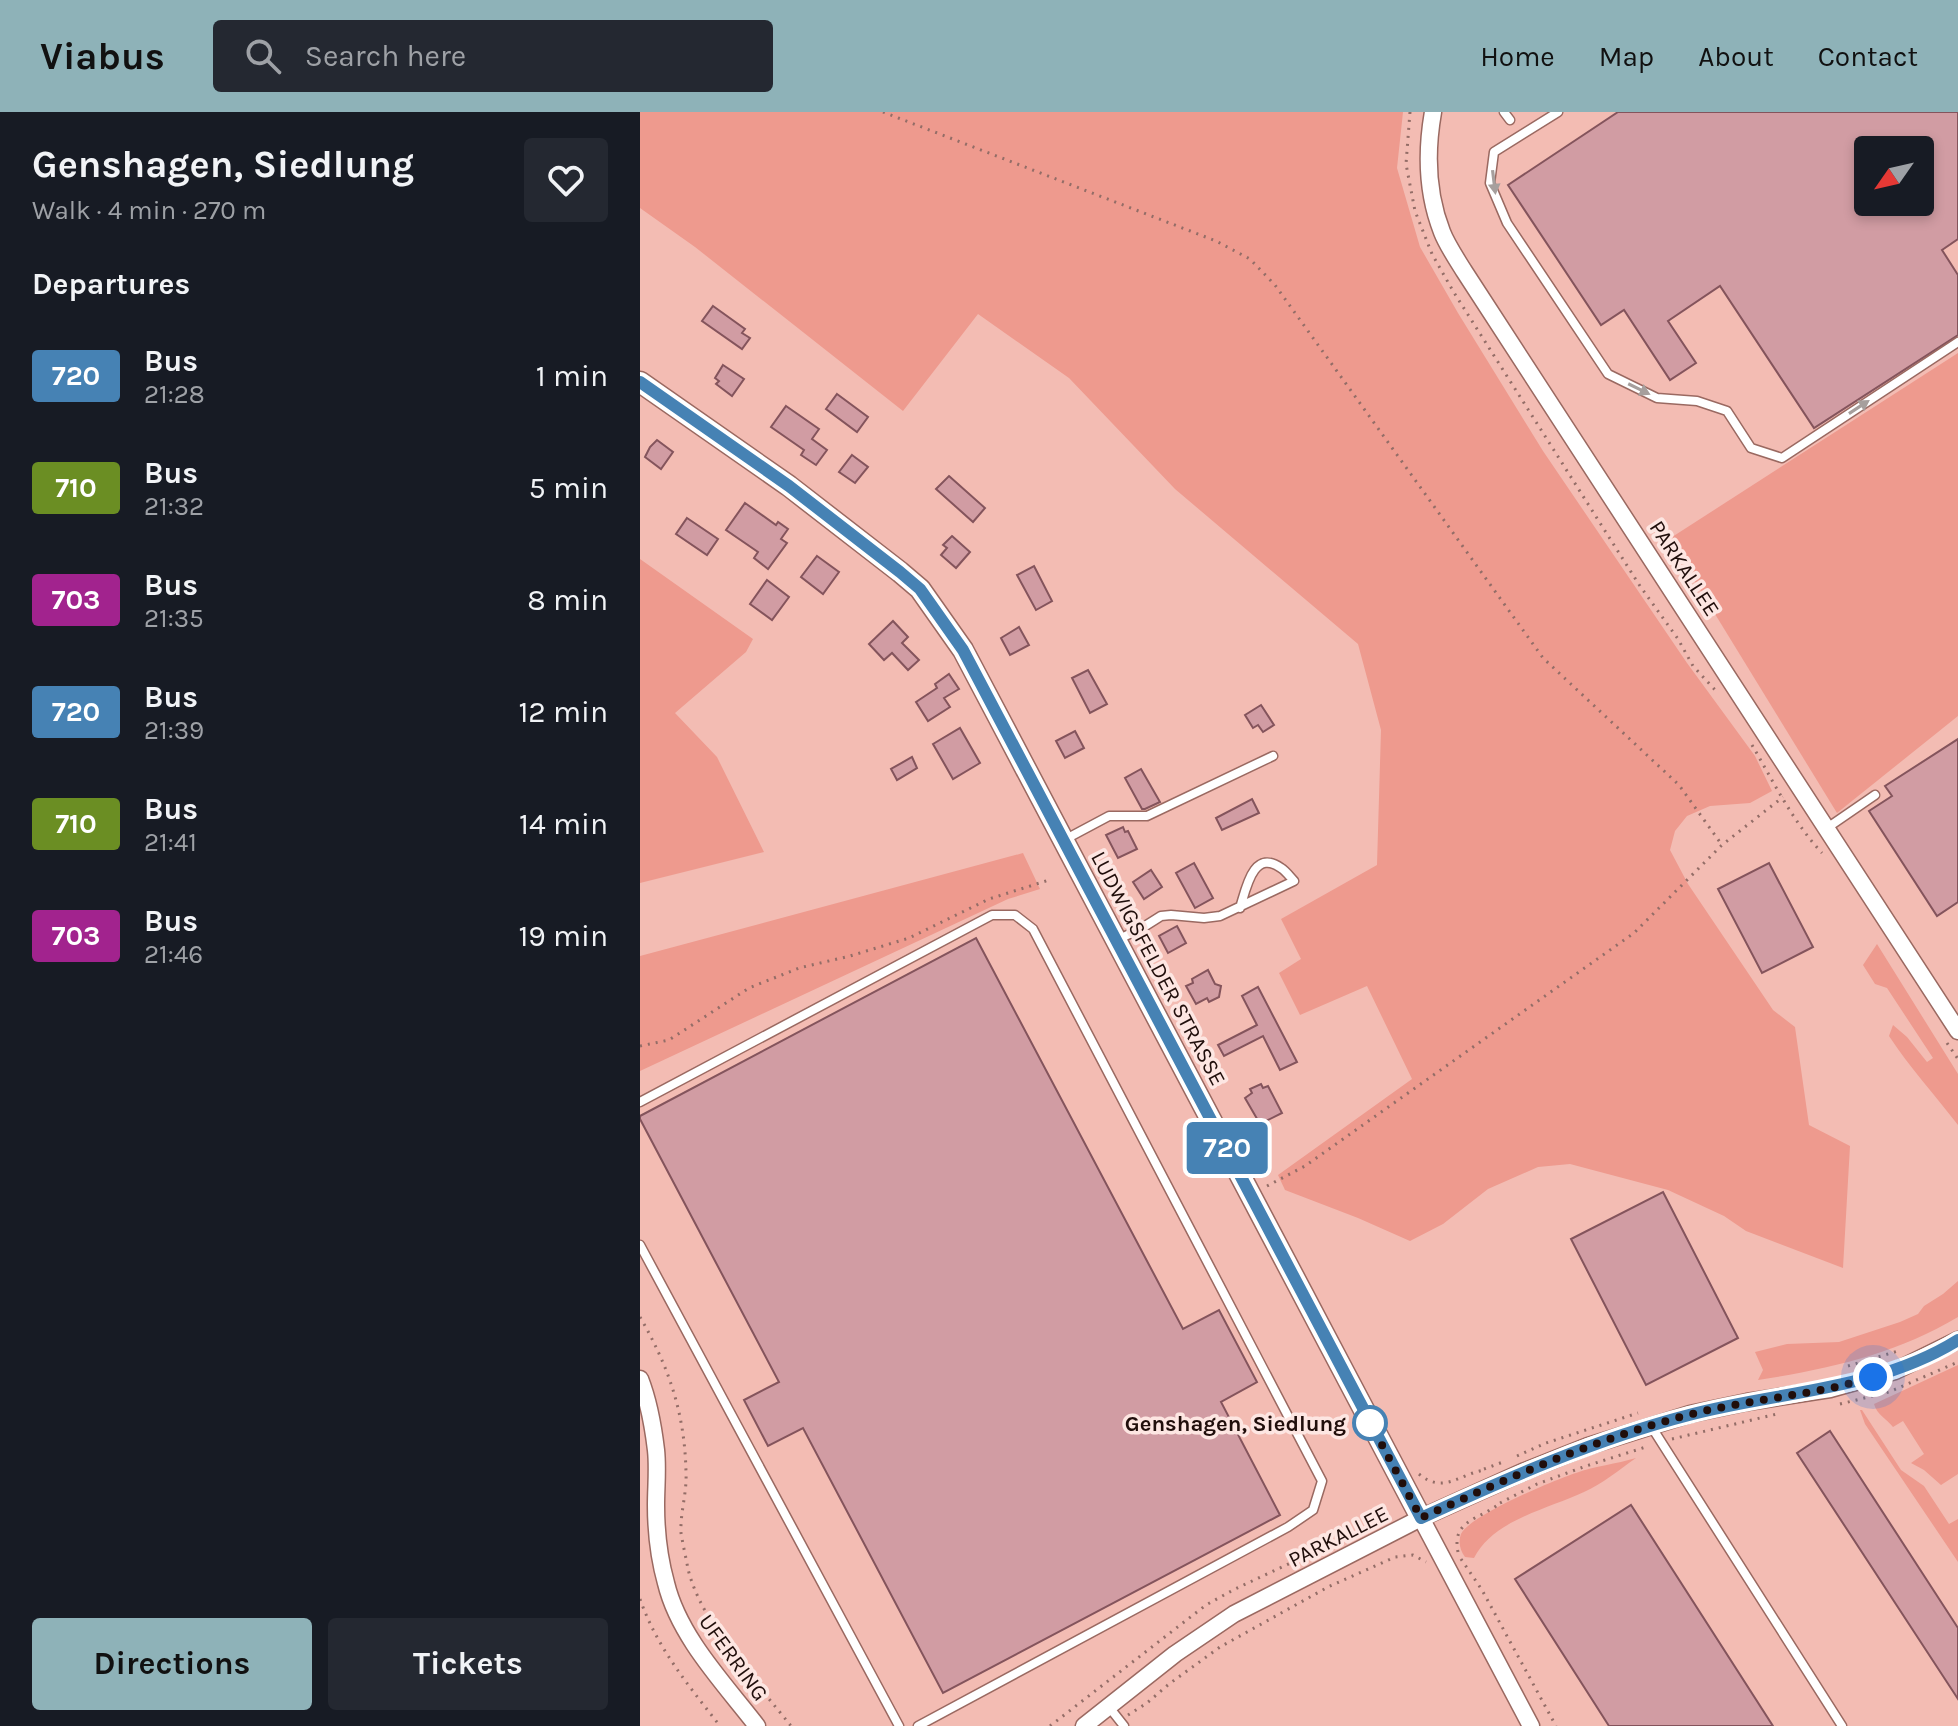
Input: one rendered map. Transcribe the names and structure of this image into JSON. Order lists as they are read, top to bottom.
{
  "streets": {
    "street": ["PARKALLEE", "LUDWIGSFELDER STRASSE", "UFERRING"]
  },
  "crossings": [
    ["PARKALLEE", "LUDWIGSFELDER STRASSE"]
  ],
  "places": ["Genshagen, Siedlung"],
  "lines": ["bus line 720"],
  "north": "bottom left",
  "page": {
    "header": "Viabus",
    "search": "Search here",
    "nav": [
      "Home",
      "Map",
      "About",
      "Contact"
    ],
    "heading": [
      ["Genshagen, Siedlung", "Walk · 4 min · 270 m"],
      "Departures"
    ],
    "on_map": "720",
    "list": [
      {
        "mark": "720",
        "name": "Bus",
        "note": "21:28",
        "value": "1 min"
      },
      {
        "mark": "710",
        "name": "Bus",
        "note": "21:32",
        "value": "5 min"
      },
      {
        "mark": "703",
        "name": "Bus",
        "note": "21:35",
        "value": "8 min"
      },
      {
        "mark": "720",
        "name": "Bus",
        "note": "21:39",
        "value": "12 min"
      },
      {
        "mark": "710",
        "name": "Bus",
        "note": "21:41",
        "value": "14 min"
      },
      {
        "mark": "703",
        "name": "Bus",
        "note": "21:46",
        "value": "19 min"
      }
    ],
    "buttons": ["Directions", "Tickets"]
  }
}
